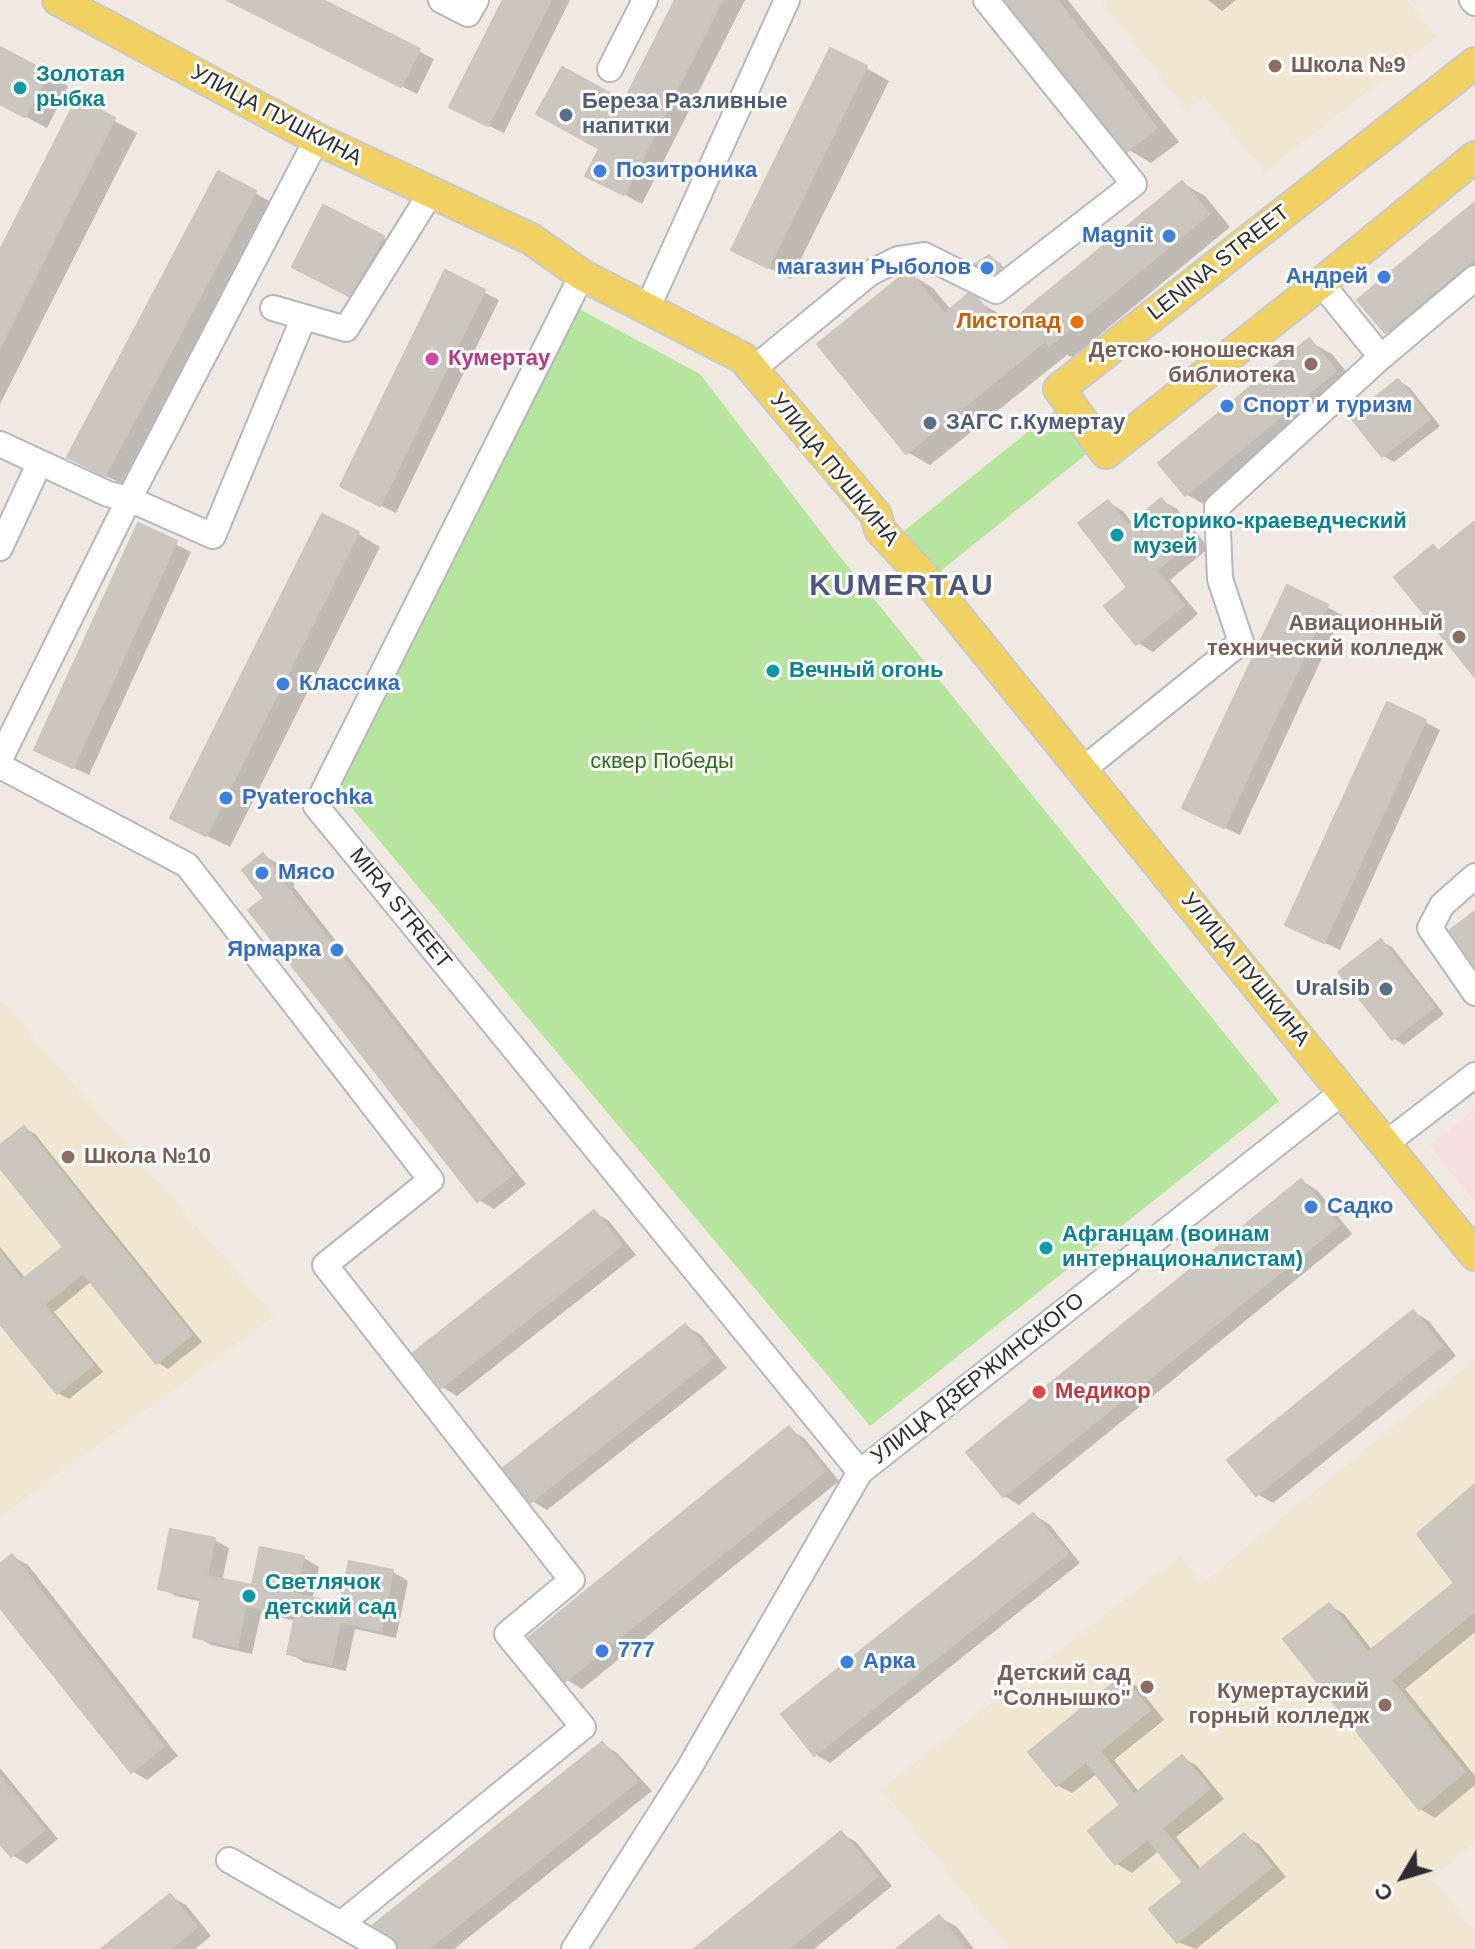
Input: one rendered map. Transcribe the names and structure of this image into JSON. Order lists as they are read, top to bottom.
{
  "streets": {
    "main road": ["УЛИЦА ПУШКИНА", "LENINA STREET"],
    "street": ["MIRA STREET", "УЛИЦА ДЗЕРЖИНСКОГО"]
  },
  "crossings": [
    ["УЛИЦА ПУШКИНА", "MIRA STREET"],
    ["УЛИЦА ПУШКИНА", "УЛИЦА ДЗЕРЖИНСКОГО"],
    ["MIRA STREET", "УЛИЦА ДЗЕРЖИНСКОГО"]
  ],
  "districts": ["KUMERTAU"],
  "parks": ["сквер Победы"],
  "places": [
    "Школа №9",
    "Золотая рыбка",
    "Береза Разливные напитки",
    "Позитроника",
    "Magnit",
    "магазин Рыболов",
    "Андрей",
    "Листопад",
    "Кумертау",
    "Детско-юношеская библиотека",
    "Спорт и туризм",
    "ЗАГС г.Кумертау",
    "Историко-краеведческий музей",
    "Авиационный технический колледж",
    "Вечный огонь",
    "Классика",
    "Pyaterochka",
    "Мясо",
    "Ярмарка",
    "Uralsib",
    "Школа №10",
    "Садко",
    "Афганцам (воинам интернационалистам)",
    "Медикор",
    "Светлячок детский сад",
    "777",
    "Арка",
    "Детский сад \"Солнышко\"",
    "Кумертауский горный колледж"
  ],
  "north": "bottom left"
}
